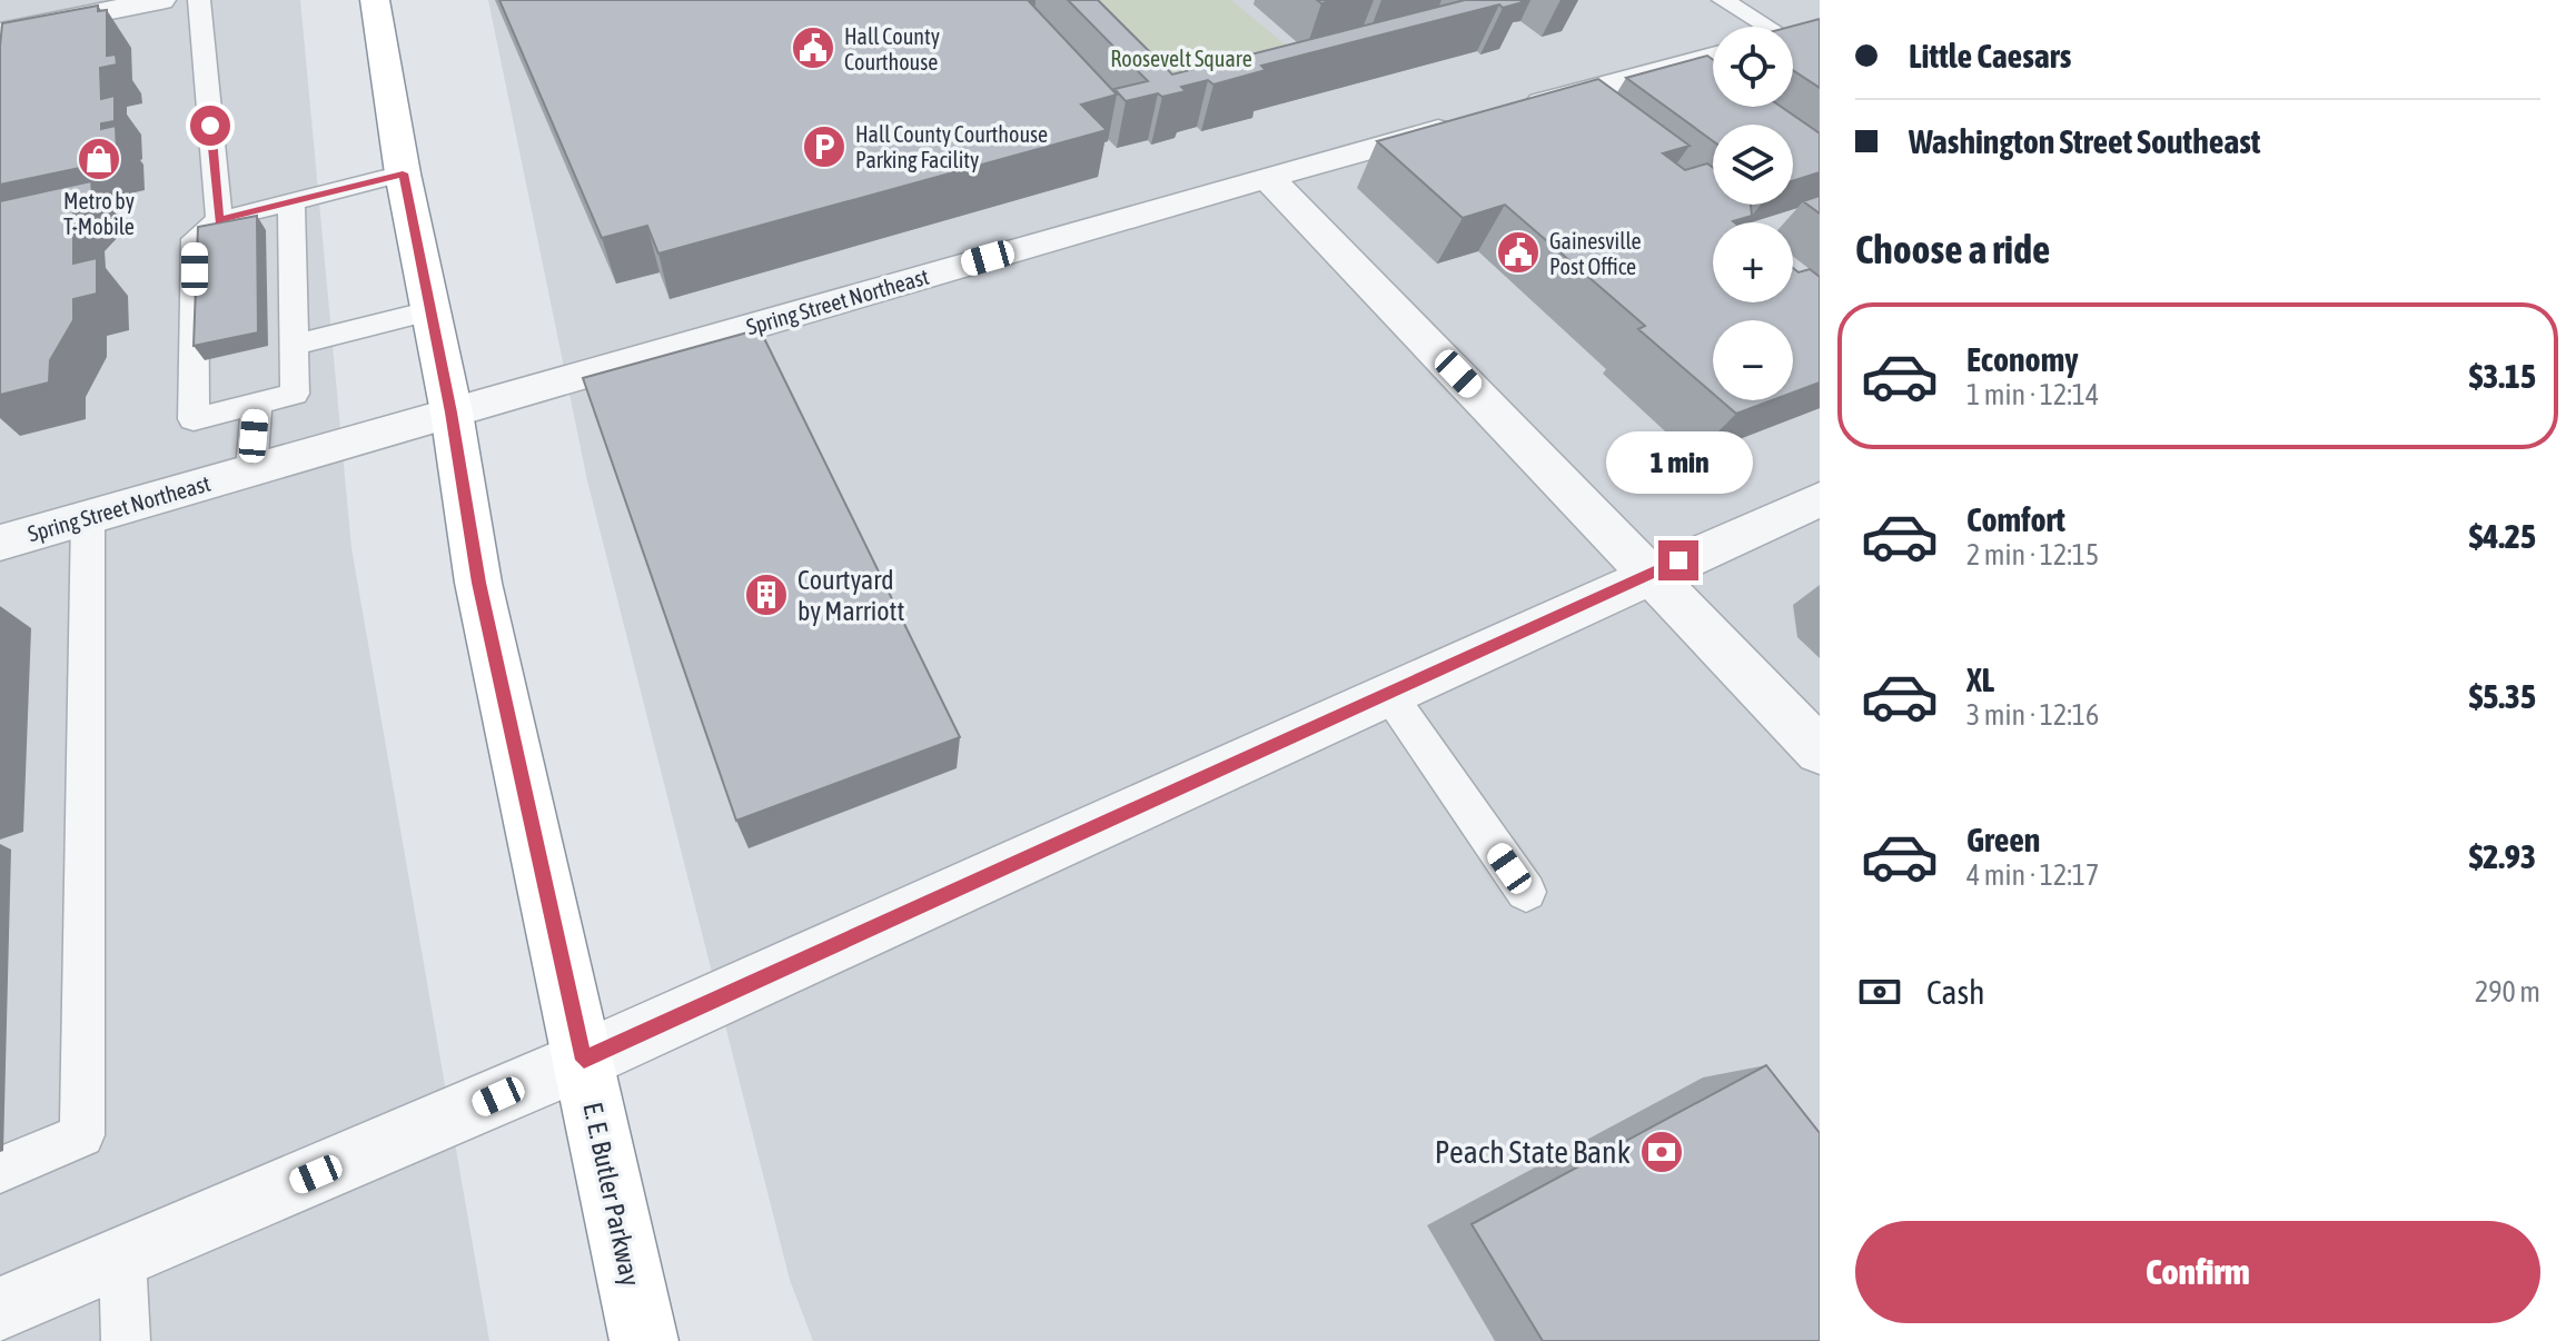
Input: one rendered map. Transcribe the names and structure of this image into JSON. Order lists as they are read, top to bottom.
{
  "streets": {
    "highway": ["E. E. Butler Parkway"],
    "street": ["Spring Street Northeast"]
  },
  "crossings": [
    ["Spring Street Northeast", "E. E. Butler Parkway"]
  ],
  "parks": ["Roosevelt Square"],
  "places": {
    "public building": ["Hall County Courthouse", "Gainesville Post Office"],
    "parking": ["Hall County Courthouse Parking Facility"],
    "shop": ["Metro by T-Mobile"],
    "building": ["Courtyard by Marriott"],
    "bank": ["Peach State Bank"]
  },
  "page": {
    "banner": ["Little Caesars", "Washington Street Southeast"],
    "map_buttons": ["+", "−"],
    "heading": "Choose a ride",
    "list": [
      {
        "name": "Economy",
        "note": "1 min · 12:14",
        "value": "$3.15"
      },
      {
        "name": "Comfort",
        "note": "2 min · 12:15",
        "value": "$4.25"
      },
      {
        "name": "XL",
        "note": "3 min · 12:16",
        "value": "$5.35"
      },
      {
        "name": "Green",
        "note": "4 min · 12:17",
        "value": "$2.93"
      }
    ],
    "bubble": "1 min",
    "pay": ["Cash", "290 m"],
    "buttons": "Confirm"
  }
}
